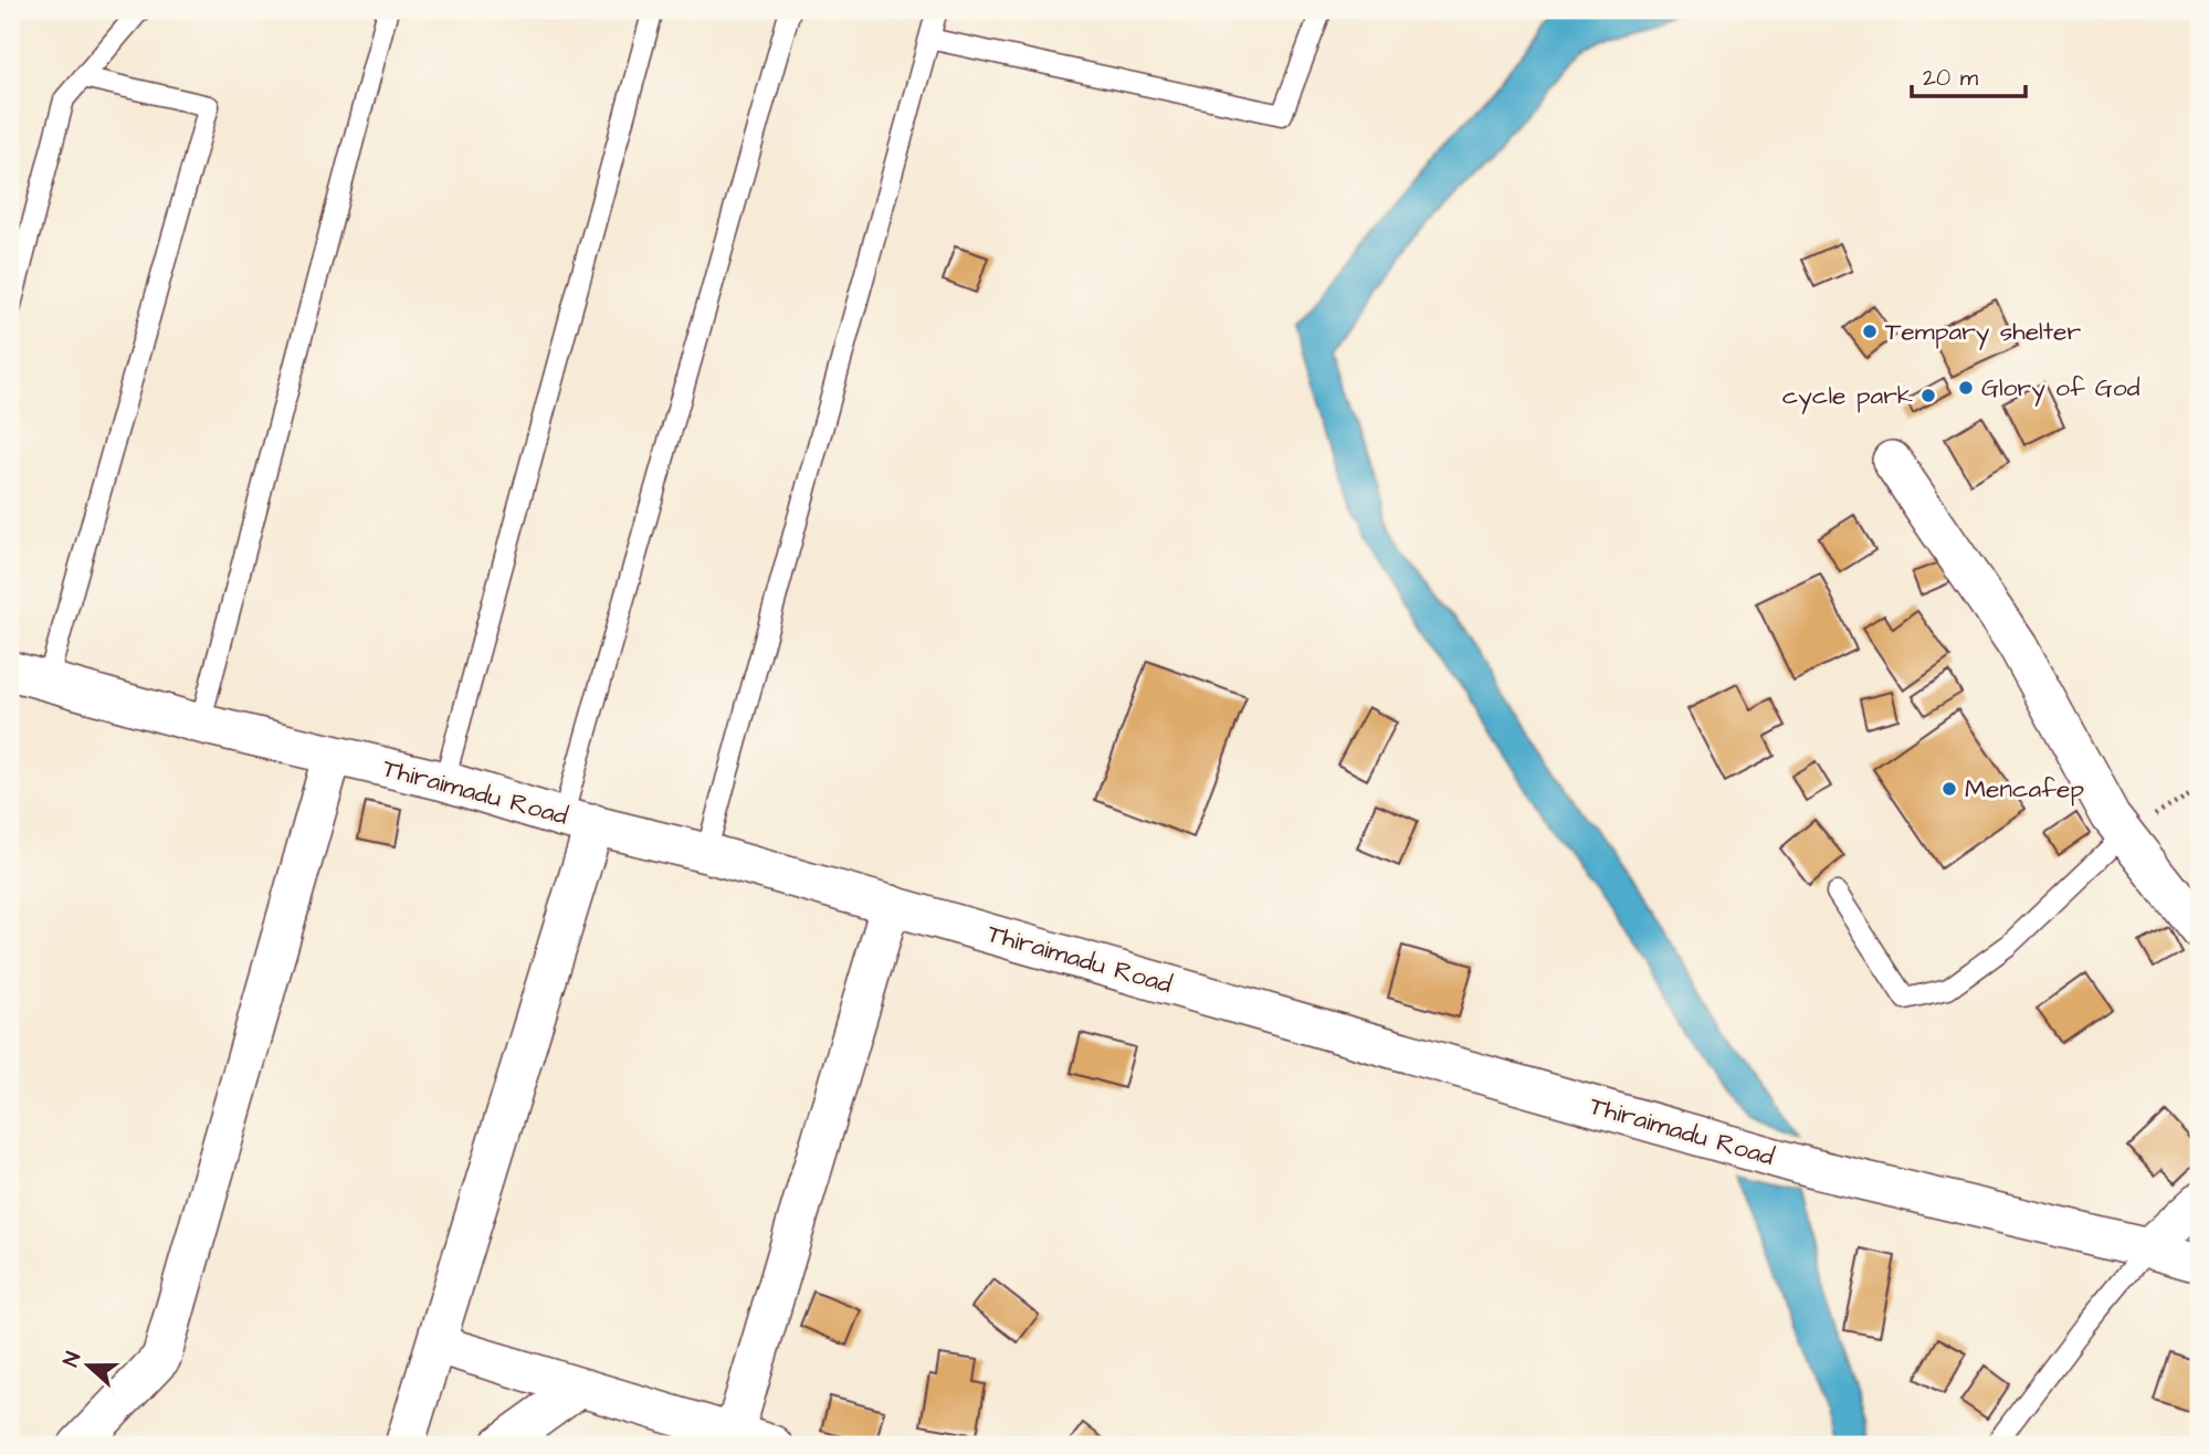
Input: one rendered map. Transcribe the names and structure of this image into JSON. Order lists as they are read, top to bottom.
{
  "streets": {
    "street": ["Thiraimadu Road"]
  },
  "places": [
    "Tempary shelter",
    "Glory of God",
    "cycle park",
    "Mencafep"
  ],
  "scale_bar": "20 m",
  "north": "left"
}
